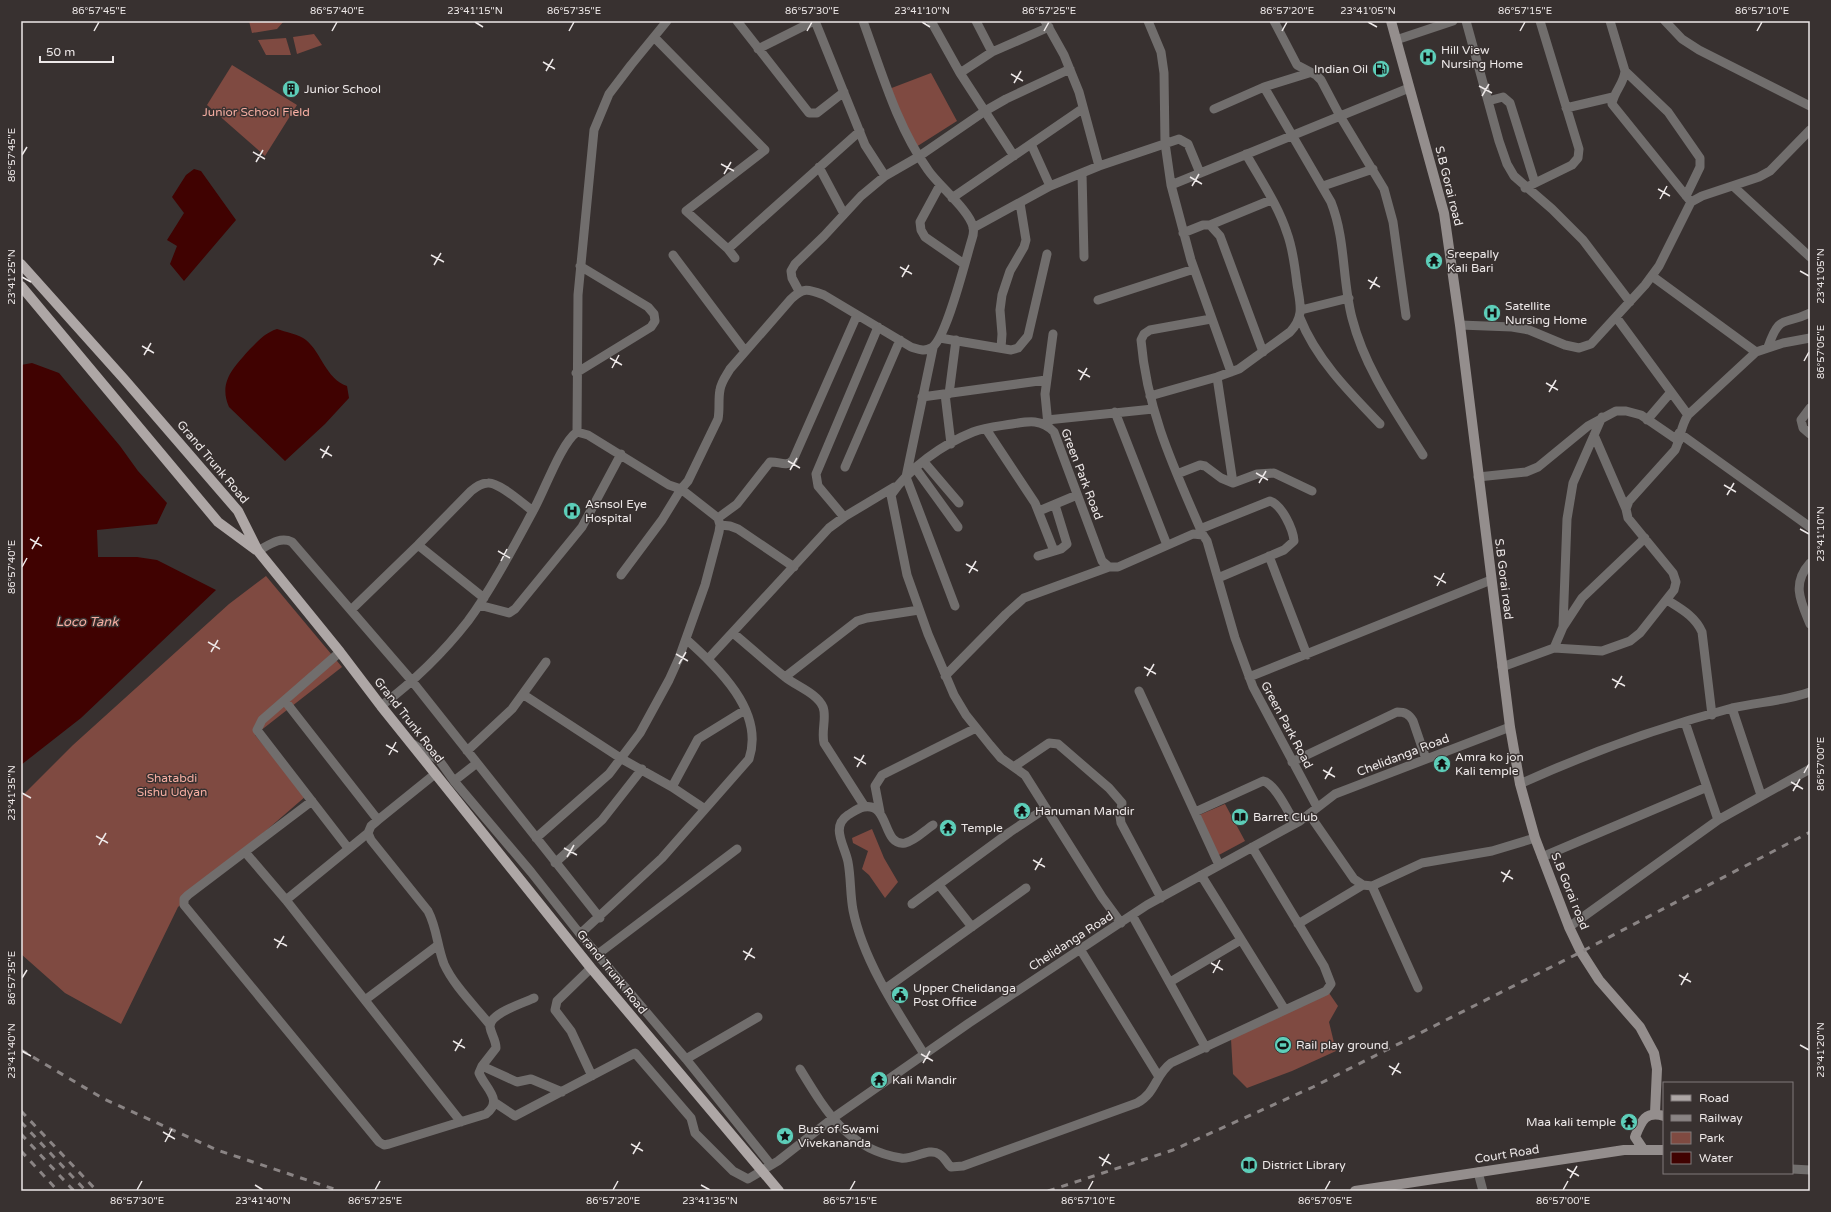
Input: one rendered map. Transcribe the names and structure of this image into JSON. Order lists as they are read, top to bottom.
{
  "streets": {
    "main road": ["Grand Trunk Road"],
    "street": [
      "S.B Gorai road",
      "Green Park Road",
      "Chelidanga Road",
      "Court Road"
    ]
  },
  "crossings": [
    ["S.B Gorai road", "Chelidanga Road"],
    ["S.B Gorai road", "Court Road"],
    ["Green Park Road", "Chelidanga Road"]
  ],
  "water": ["Loco Tank"],
  "parks": ["Junior School Field", "Shatabdi Sishu Udyan"],
  "places": {
    "hospital": ["Hill View Nursing Home", "Satellite Nursing Home", "Asnsol Eye Hospital"],
    "fuel station": ["Indian Oil"],
    "building": ["Junior School"],
    "temple": [
      "Sreepally Kali Bari",
      "Amra ko jon Kali temple",
      "Hanuman Mandir",
      "Temple",
      "Kali Mandir",
      "Maa kali temple"
    ],
    "library": ["Barret Club", "District Library"],
    "public building": ["Upper Chelidanga Post Office"],
    "sports": ["Rail play ground"],
    "place": ["Bust of Swami Vivekananda"]
  },
  "legend": [
    "Road",
    "Railway",
    "Park",
    "Water"
  ],
  "scale_bar": "50 m",
  "coordinates": [
    "86°57'45\"E",
    "86°57'40\"E",
    "23°41'15\"N",
    "86°57'35\"E",
    "86°57'30\"E",
    "23°41'10\"N",
    "86°57'25\"E",
    "86°57'20\"E",
    "23°41'05\"N",
    "86°57'15\"E",
    "86°57'10\"E",
    "23°41'25\"N",
    "86°57'05\"E",
    "86°57'00\"E",
    "23°41'35\"N",
    "23°41'20\"N",
    "23°41'40\"N"
  ]
}
